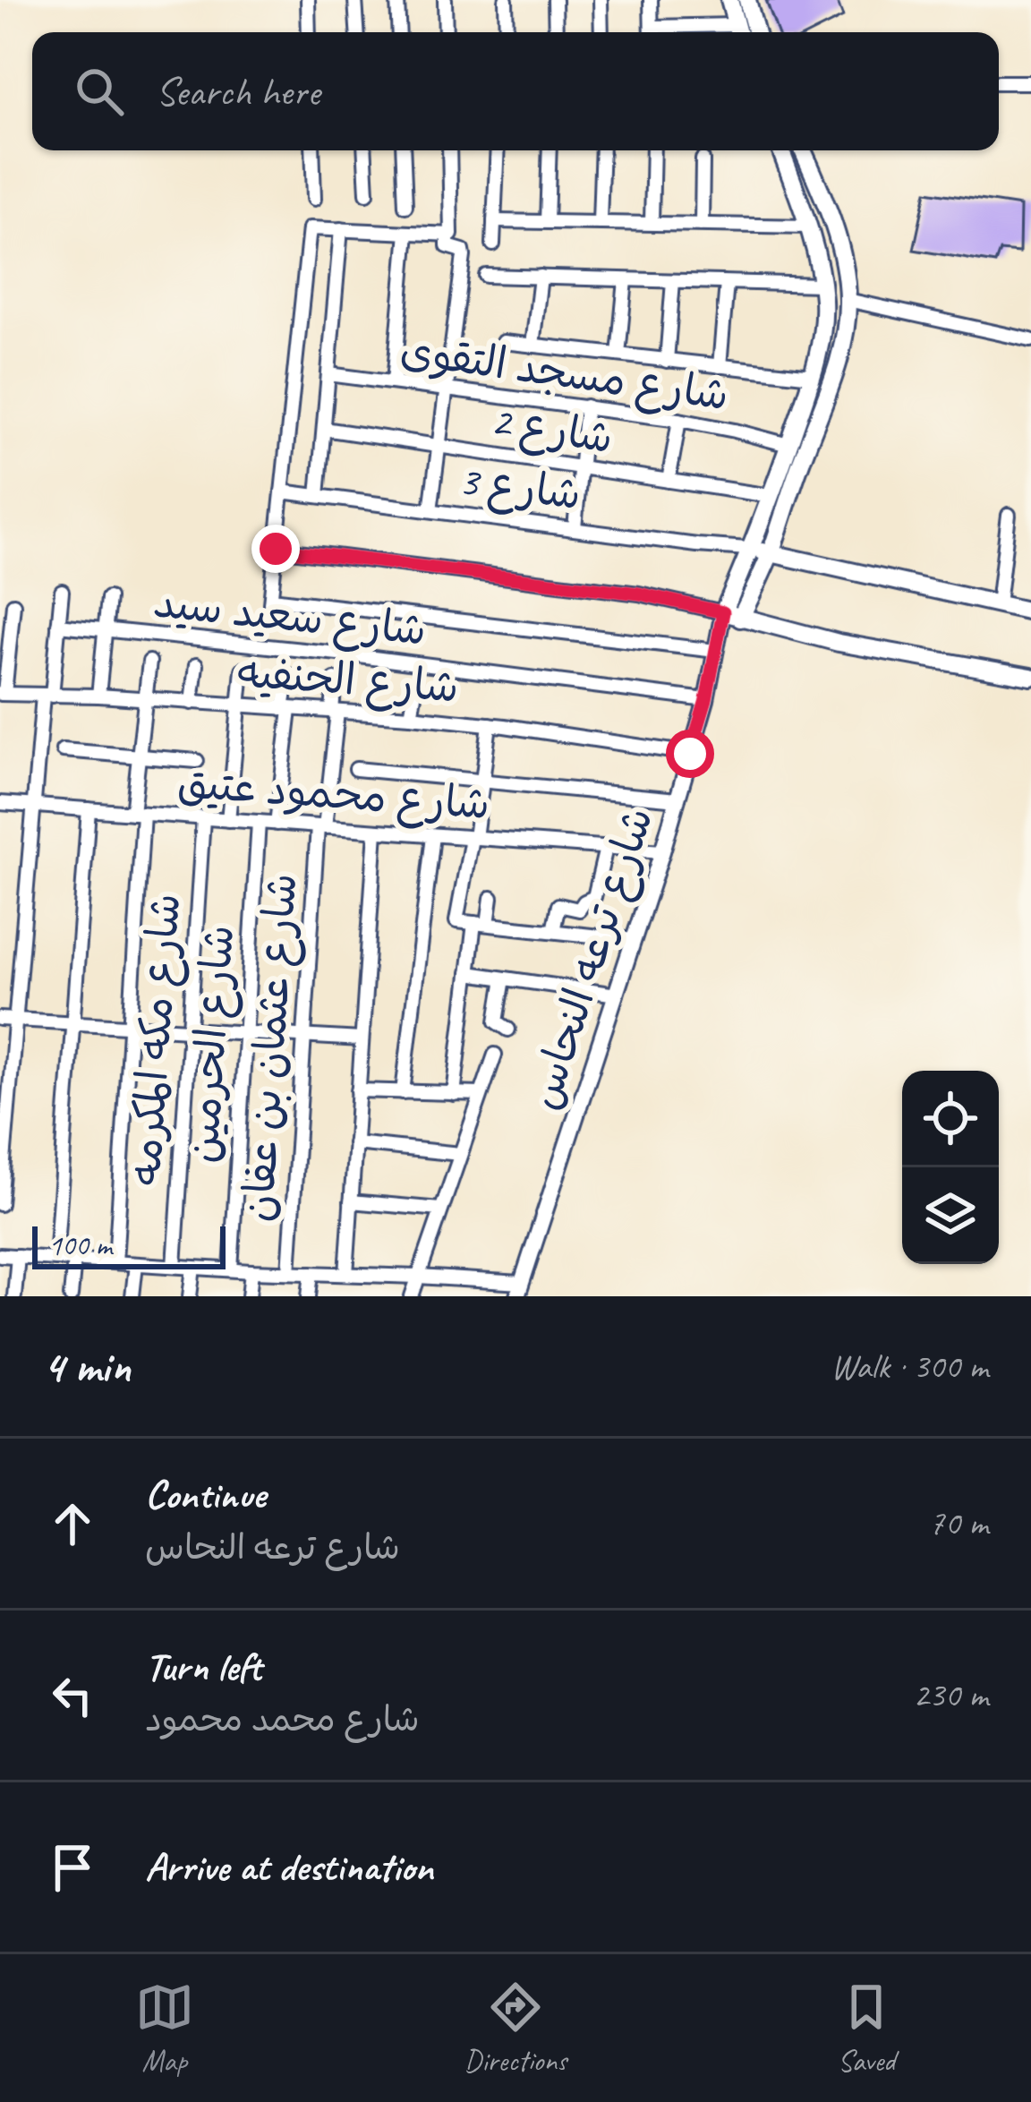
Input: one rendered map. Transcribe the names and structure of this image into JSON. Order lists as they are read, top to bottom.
{
  "streets": {
    "main road": ["شارع ترعه النحاس"],
    "street": [
      "شارع مسجد التقوى",
      "شارع 2",
      "شارع 3",
      "شارع سعيد سيد",
      "شارع الحنفيه",
      "شارع محمود عتيق",
      "شارع مكه المكرمه",
      "شارع الحرمين",
      "شارع عثمان بن عفان"
    ]
  },
  "crossings": [
    ["شارع مسجد التقوى", "شارع ترعه النحاس"],
    ["شارع 2", "شارع ترعه النحاس"],
    ["شارع 3", "شارع ترعه النحاس"],
    ["شارع سعيد سيد", "شارع ترعه النحاس"],
    ["شارع الحنفيه", "شارع ترعه النحاس"],
    ["شارع الحنفيه", "شارع عثمان بن عفان"],
    ["شارع محمود عتيق", "شارع ترعه النحاس"],
    ["شارع محمود عتيق", "شارع مكه المكرمه"],
    ["شارع محمود عتيق", "شارع الحرمين"],
    ["شارع محمود عتيق", "شارع عثمان بن عفان"]
  ],
  "scale_bar": "100 m",
  "page": {
    "search": "Search here",
    "scale": "100 m",
    "heading": ["4 min", "Walk · 300 m"],
    "list": [
      ["Continue", "شارع ترعه النحاس", "70 m"],
      ["Turn left", "شارع محمد محمود", "230 m"],
      "Arrive at destination"
    ],
    "nav": ["Map", "Directions", "Saved"]
  }
}
